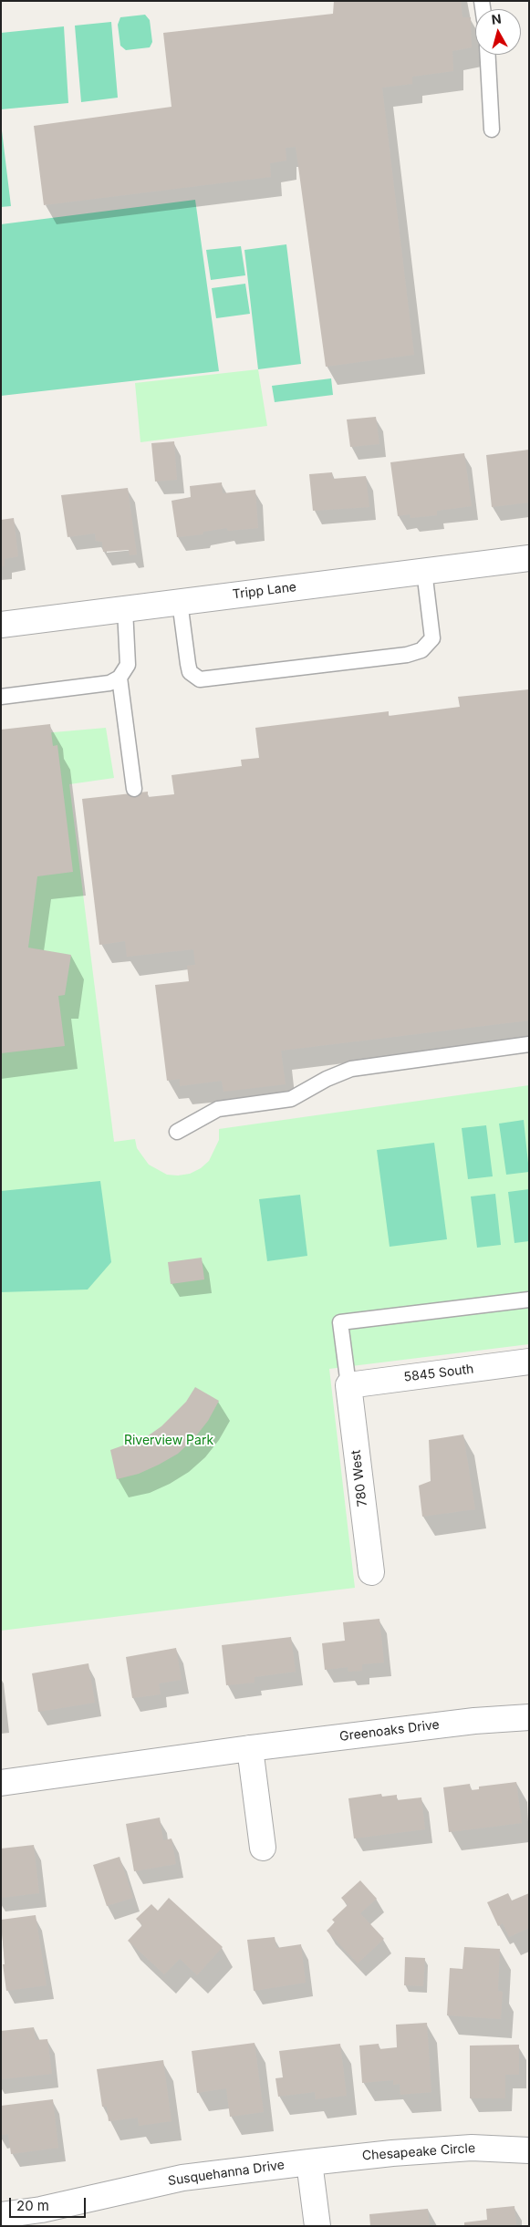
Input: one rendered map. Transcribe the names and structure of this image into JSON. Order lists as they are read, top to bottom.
{
  "streets": {
    "street": [
      "Tripp Lane",
      "5845 South",
      "780 West",
      "Greenoaks Drive",
      "Chesapeake Circle",
      "Susquehanna Drive"
    ]
  },
  "crossings": [
    ["5845 South", "780 West"],
    ["Chesapeake Circle", "Susquehanna Drive"]
  ],
  "parks": ["Riverview Park"],
  "scale_bar": "20 m",
  "north": "top"
}
